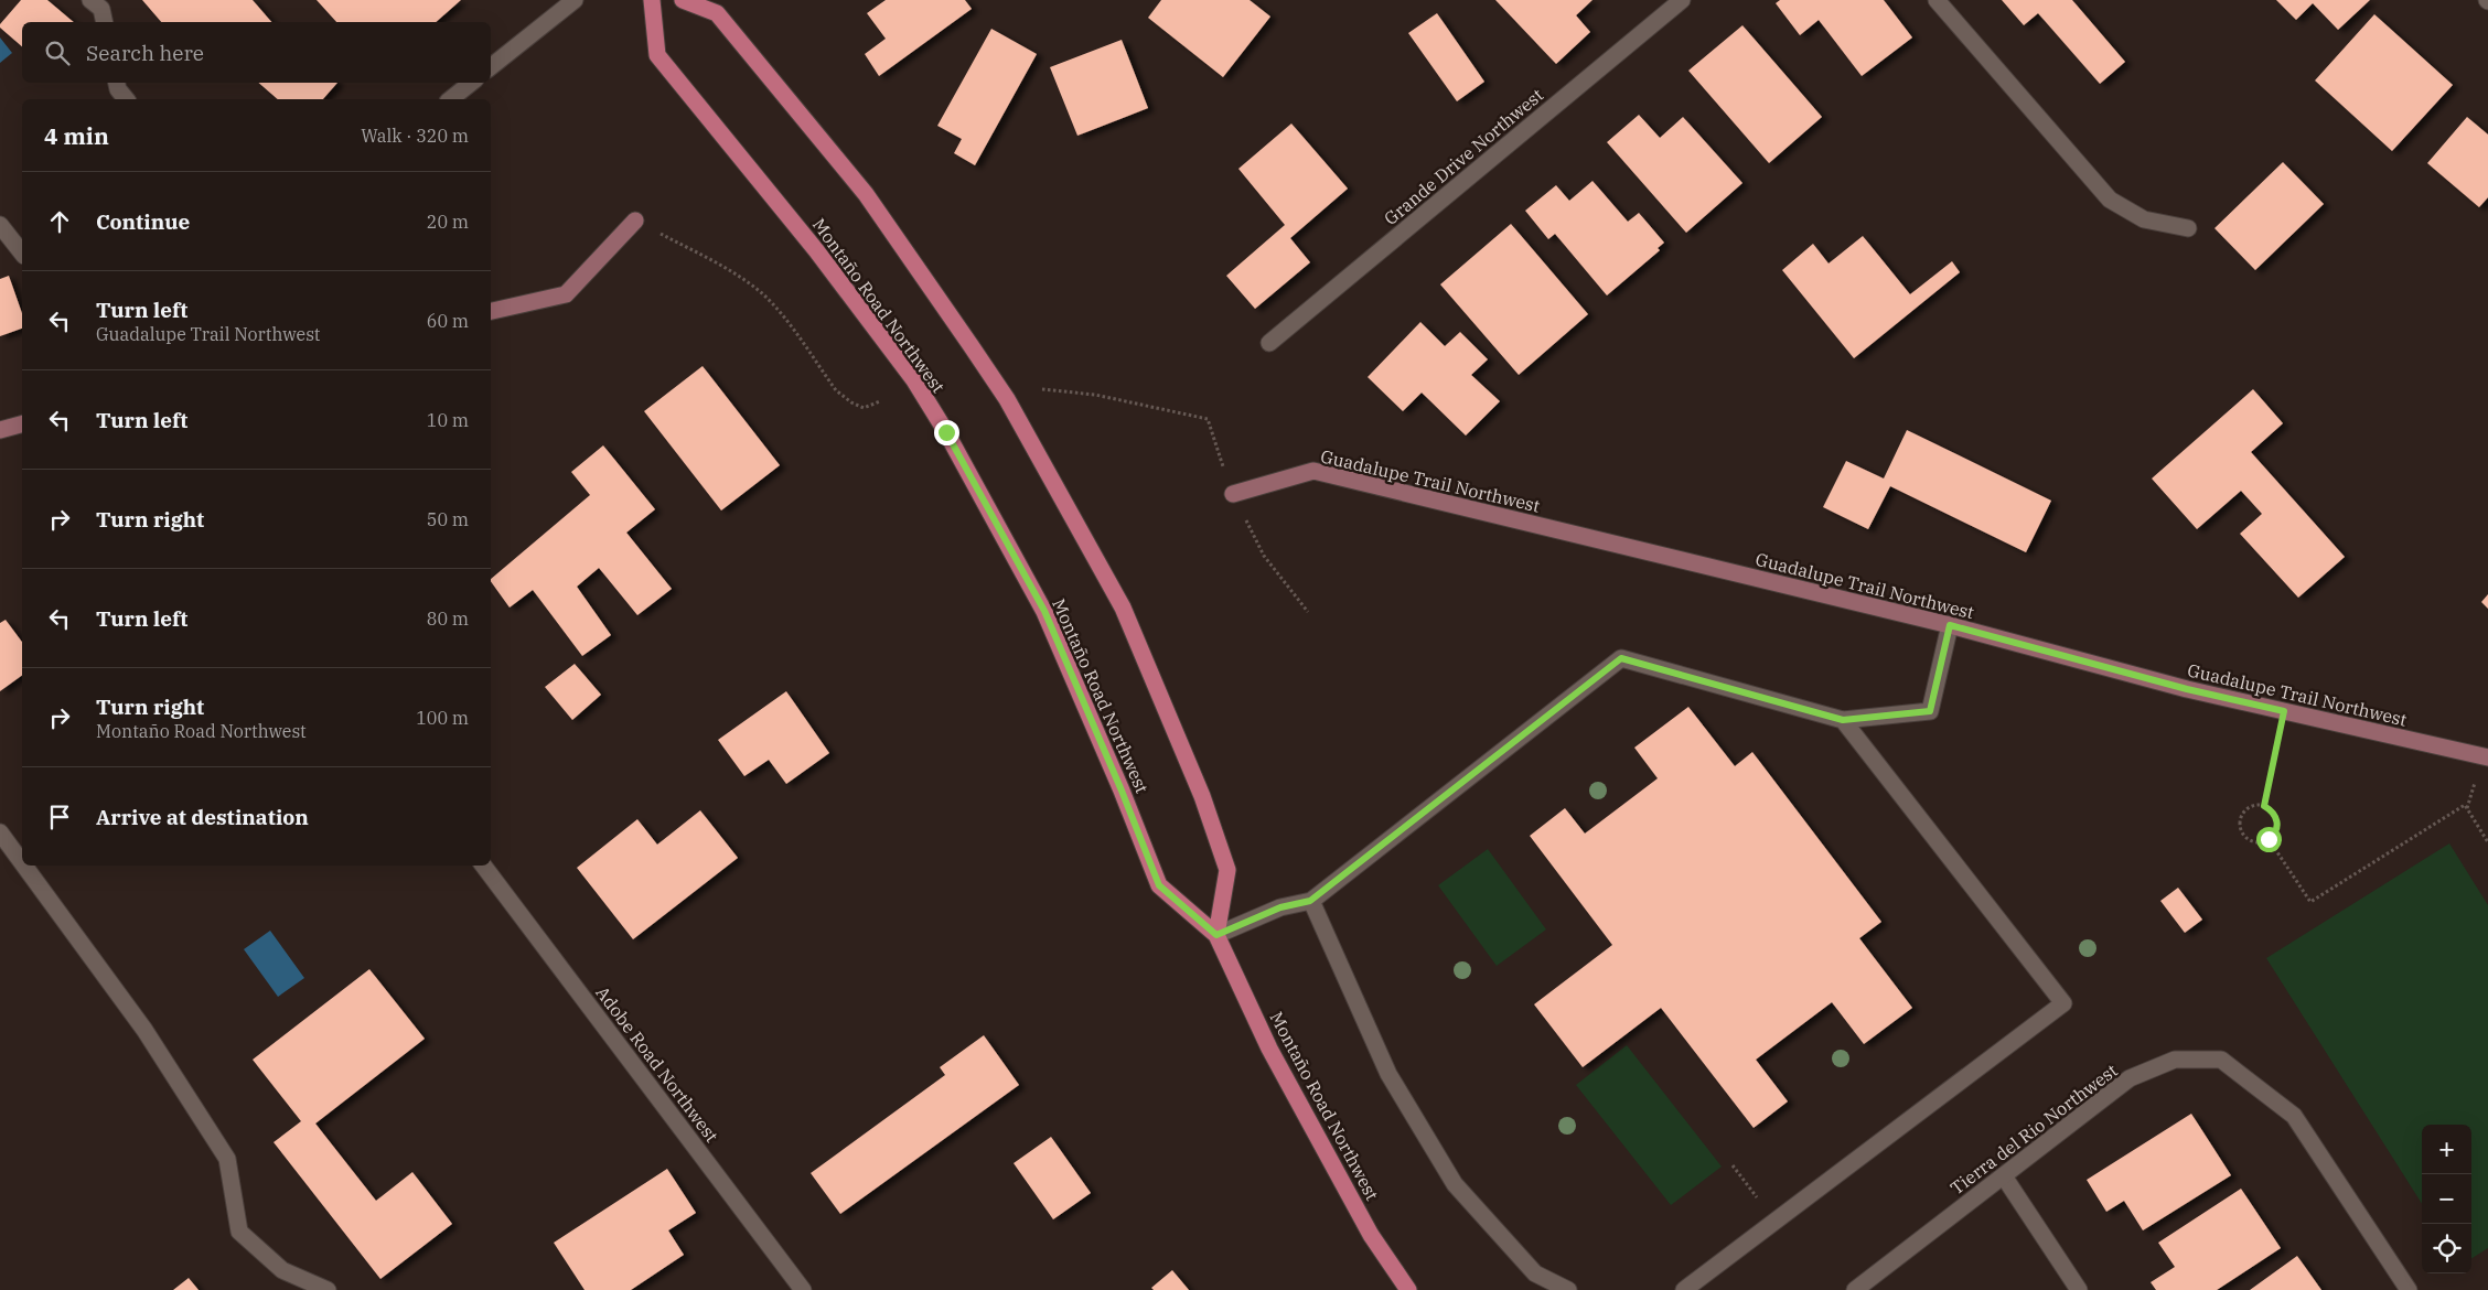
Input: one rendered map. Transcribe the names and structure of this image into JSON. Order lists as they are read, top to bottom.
{
  "streets": {
    "main road": ["Montaño Road Northwest"],
    "street": [
      "Grande Drive Northwest",
      "Guadalupe Trail Northwest",
      "Adobe Road Northwest",
      "Tierra del Rio Northwest"
    ]
  },
  "page": {
    "search": "Search here",
    "heading": ["4 min", "Walk · 320 m"],
    "list": [
      ["Continue", "20 m"],
      ["Turn left", "Guadalupe Trail Northwest", "60 m"],
      ["Turn left", "10 m"],
      ["Turn right", "50 m"],
      ["Turn left", "80 m"],
      ["Turn right", "Montaño Road Northwest", "100 m"],
      "Arrive at destination"
    ],
    "map_buttons": ["+", "−"]
  }
}
